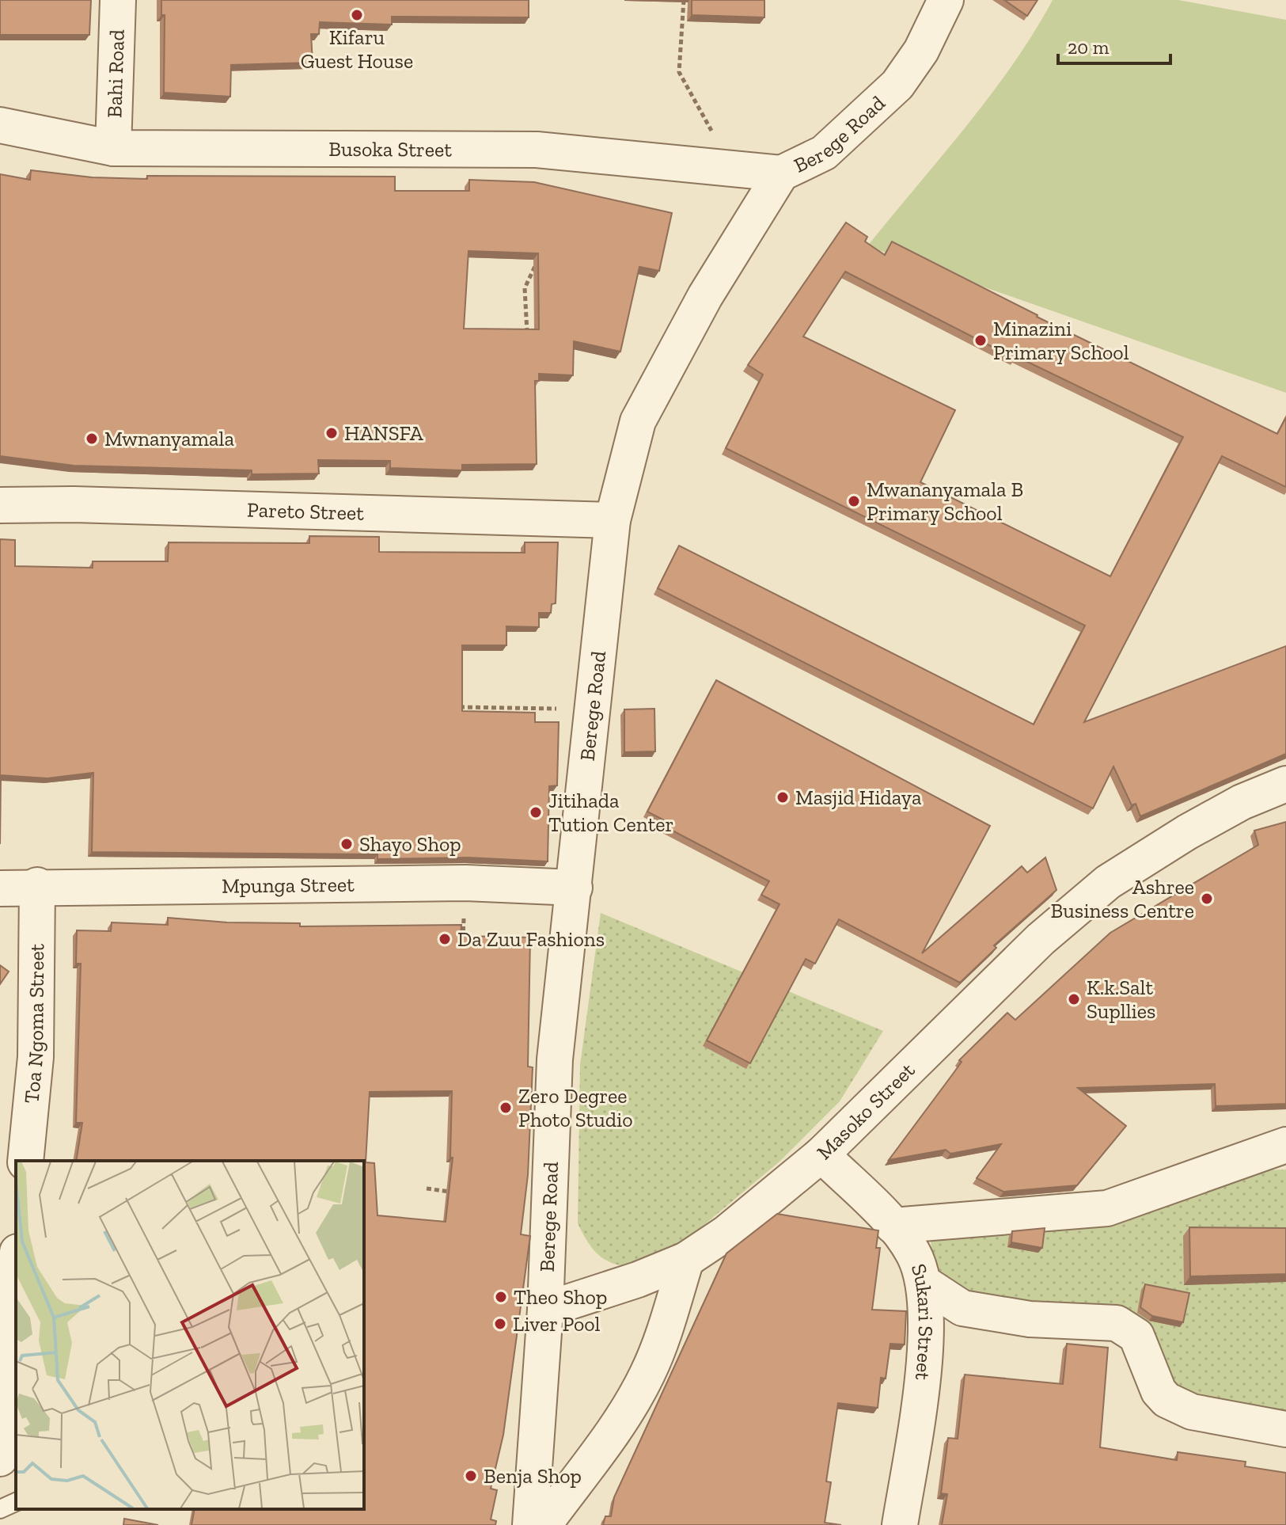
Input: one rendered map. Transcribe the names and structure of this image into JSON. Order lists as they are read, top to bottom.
{
  "streets": {
    "street": [
      "Bahi Road",
      "Berege Road",
      "Busoka Street",
      "Pareto Street",
      "Mpunga Street",
      "Toa Ngoma Street",
      "Masoko Street",
      "Sukari Street"
    ]
  },
  "crossings": [
    ["Bahi Road", "Busoka Street"],
    ["Berege Road", "Busoka Street"],
    ["Berege Road", "Pareto Street"],
    ["Berege Road", "Mpunga Street"],
    ["Berege Road", "Masoko Street"],
    ["Mpunga Street", "Toa Ngoma Street"],
    ["Masoko Street", "Sukari Street"]
  ],
  "places": [
    "Kifaru Guest House",
    "Minazini Primary School",
    "HANSFA",
    "Mwnanyamala",
    "Mwananyamala B Primary School",
    "Masjid Hidaya",
    "Jitihada Tution Center",
    "Shayo Shop",
    "Ashree Business Centre",
    "Da Zuu Fashions",
    "K.k.Salt Supllies",
    "Zero Degree Photo Studio",
    "Theo Shop",
    "Liver Pool",
    "Benja Shop"
  ],
  "scale_bar": "20 m"
}
